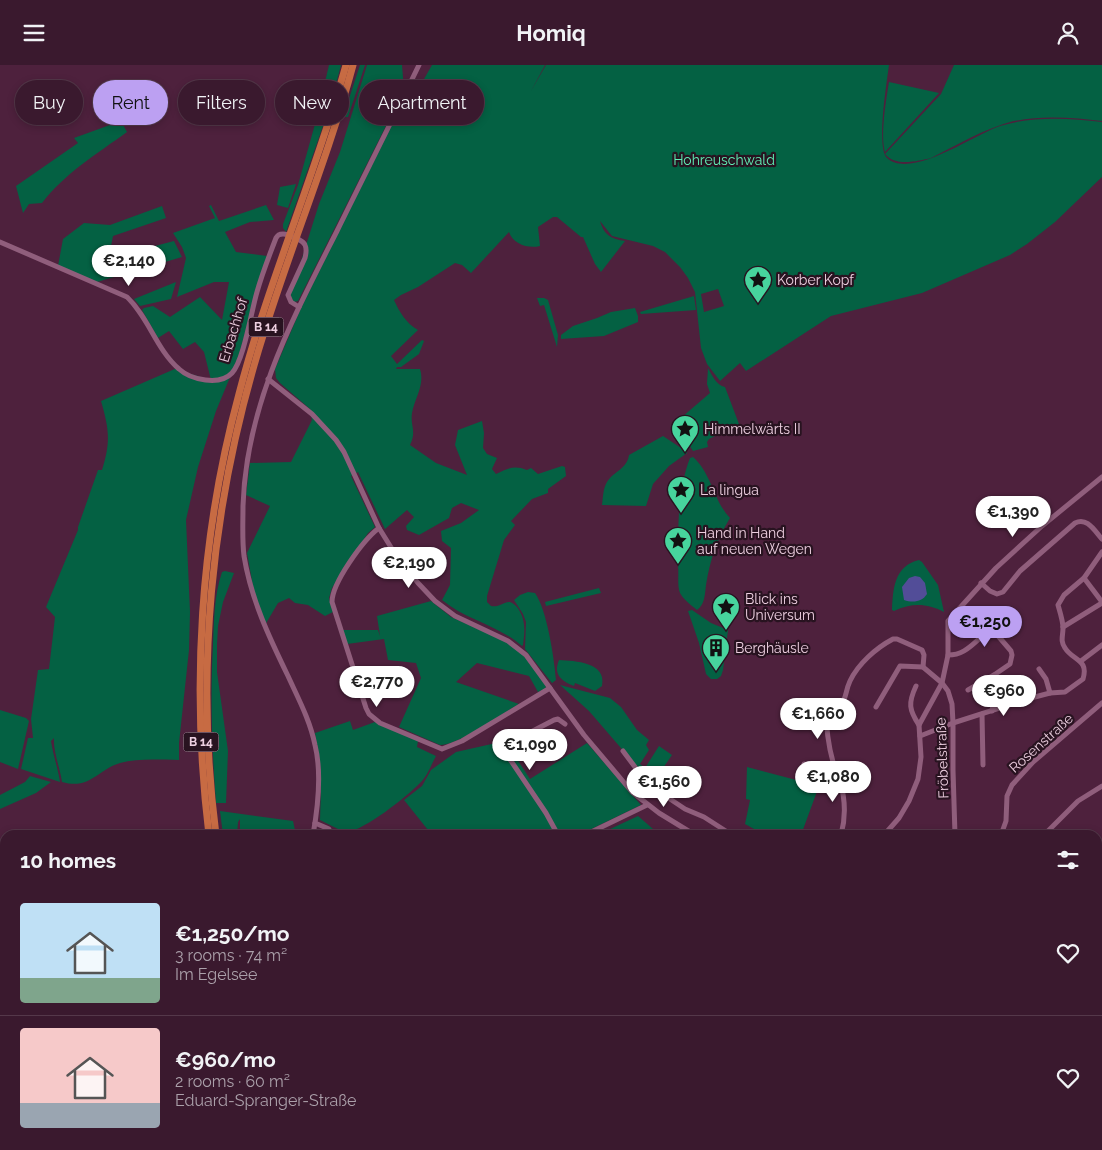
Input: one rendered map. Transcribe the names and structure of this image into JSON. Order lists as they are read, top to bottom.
{
  "streets": {
    "highway": ["B 14"],
    "street": ["Erbachhof", "Rosenstraße", "Fröbelstraße"]
  },
  "parks": ["Hohreuschwald"],
  "places": {
    "place": [
      "Korber Kopf",
      "Himmelwärts II",
      "La lingua",
      "Hand in Hand auf neuen Wegen",
      "Blick ins Universum"
    ],
    "building": ["Berghäusle"]
  },
  "page": {
    "header": "Homiq",
    "chip": [
      "Buy",
      "Rent",
      "Filters",
      "New",
      "Apartment"
    ],
    "price": [
      "€2,140",
      "€1,390",
      "€2,190",
      "€1,250",
      "€2,770",
      "€960",
      "€1,660",
      "€1,090",
      "€1,080",
      "€1,560"
    ],
    "heading": "10 homes",
    "list": [
      {
        "name": "€1,250/mo",
        "note": "3 rooms · 74 m² · Im Egelsee"
      },
      {
        "name": "€960/mo",
        "note": "2 rooms · 60 m² · Eduard-Spranger-Straße"
      }
    ]
  }
}
